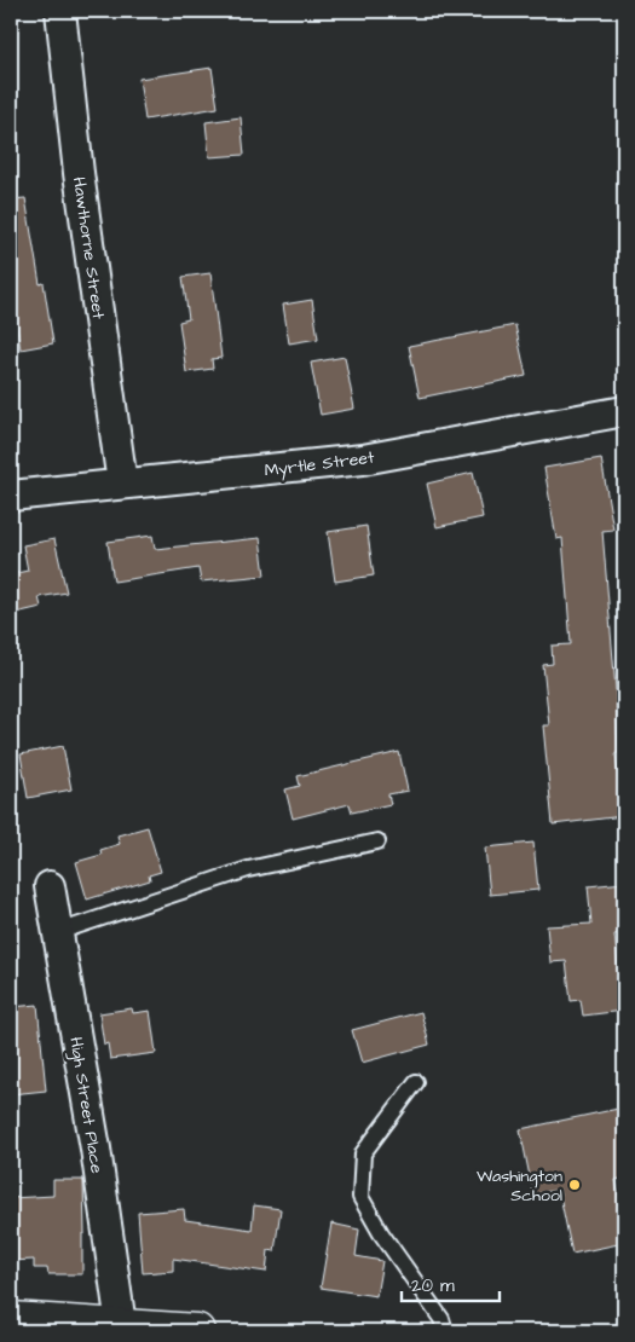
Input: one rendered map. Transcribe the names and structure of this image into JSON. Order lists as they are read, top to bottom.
{
  "streets": {
    "street": ["Hawthorne Street", "Myrtle Street", "High Street Place"]
  },
  "crossings": [
    ["Hawthorne Street", "Myrtle Street"]
  ],
  "places": ["Washington School"],
  "scale_bar": "20 m"
}
